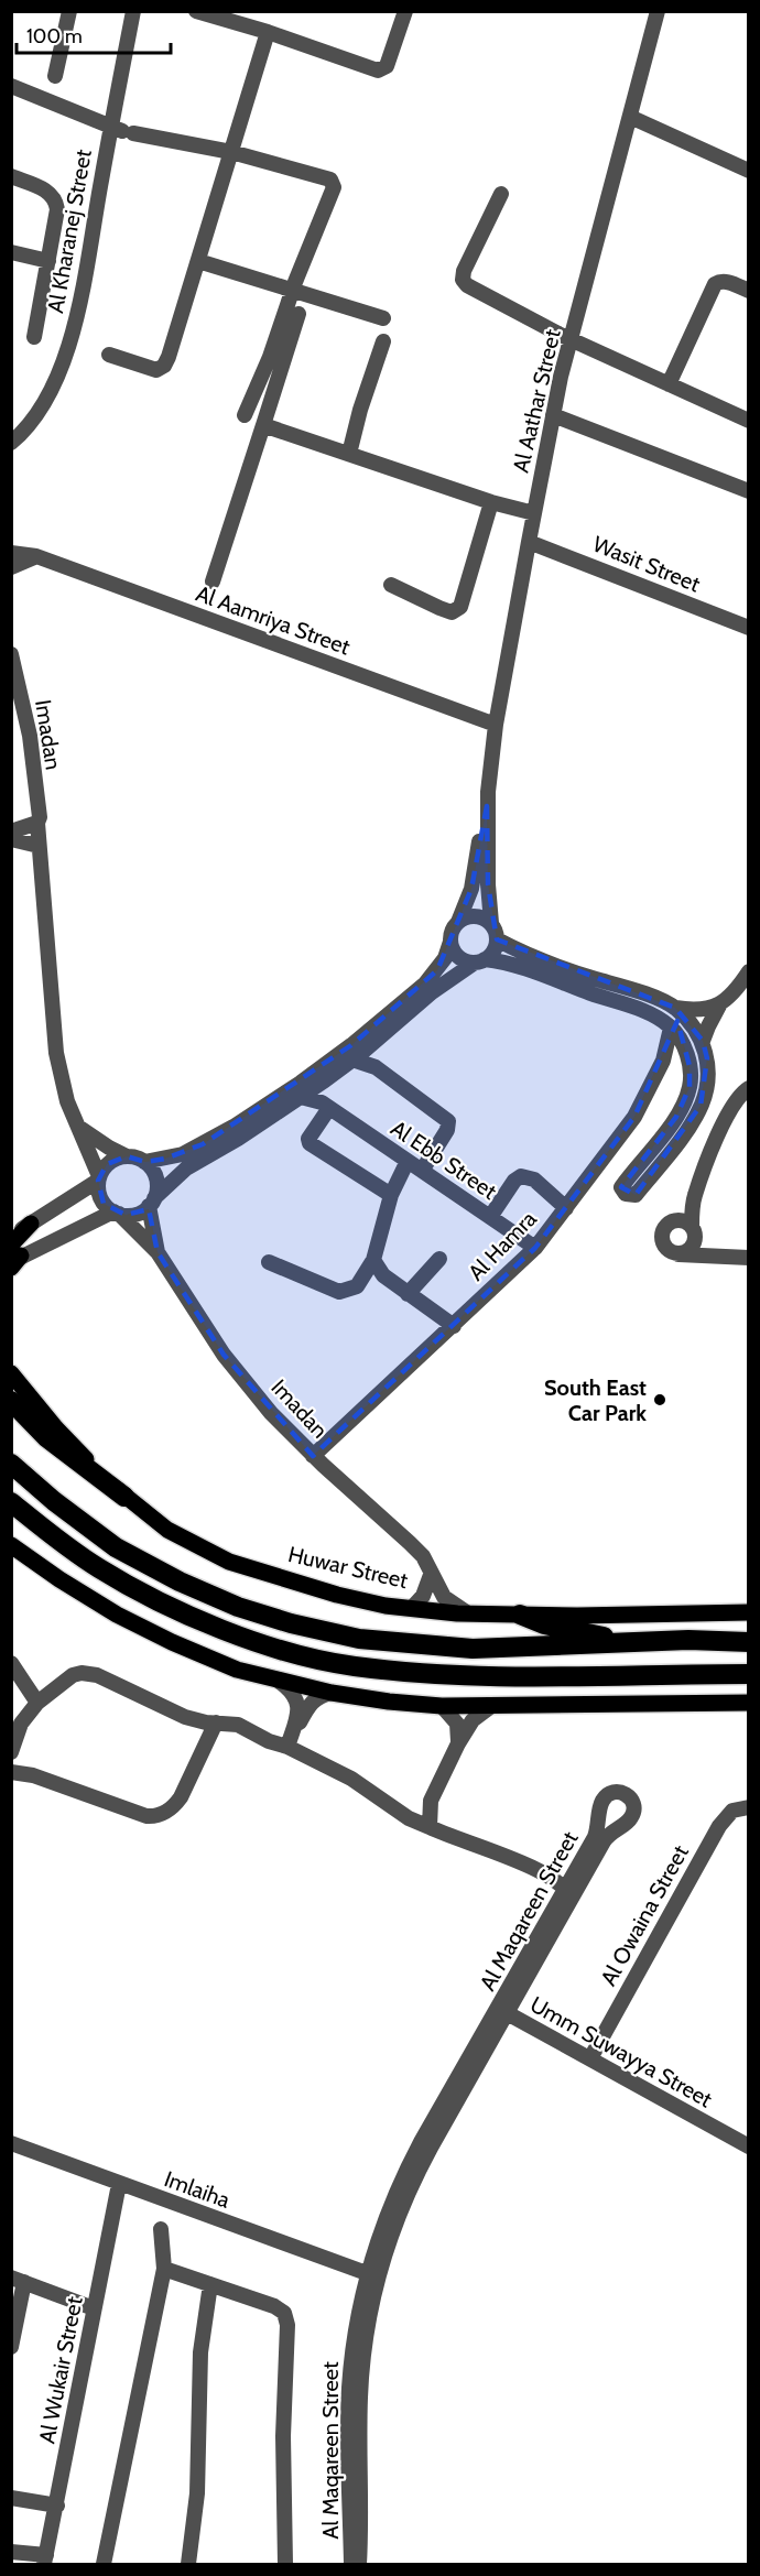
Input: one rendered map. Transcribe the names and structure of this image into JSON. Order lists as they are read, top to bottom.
{
  "streets": {
    "main road": ["Huwar Street"],
    "street": [
      "Al Kharanej Street",
      "Al Aathar Street",
      "Wasit Street",
      "Al Aamriya Street",
      "Imadan",
      "Al Ebb Street",
      "Al Hamra",
      "Al Maqareen Street",
      "Al Owaina Street",
      "Umm Suwayya Street",
      "Imlaiha",
      "Al Wukair Street"
    ]
  },
  "crossings": [
    ["Al Aathar Street", "Wasit Street"],
    ["Al Aathar Street", "Al Aamriya Street"],
    ["Imadan", "Al Hamra"],
    ["Imadan", "Huwar Street"],
    ["Al Ebb Street", "Al Hamra"],
    ["Al Maqareen Street", "Umm Suwayya Street"],
    ["Al Maqareen Street", "Imlaiha"],
    ["Al Owaina Street", "Umm Suwayya Street"],
    ["Imlaiha", "Al Wukair Street"]
  ],
  "places": ["South East Car Park"],
  "scale_bar": "100 m"
}
